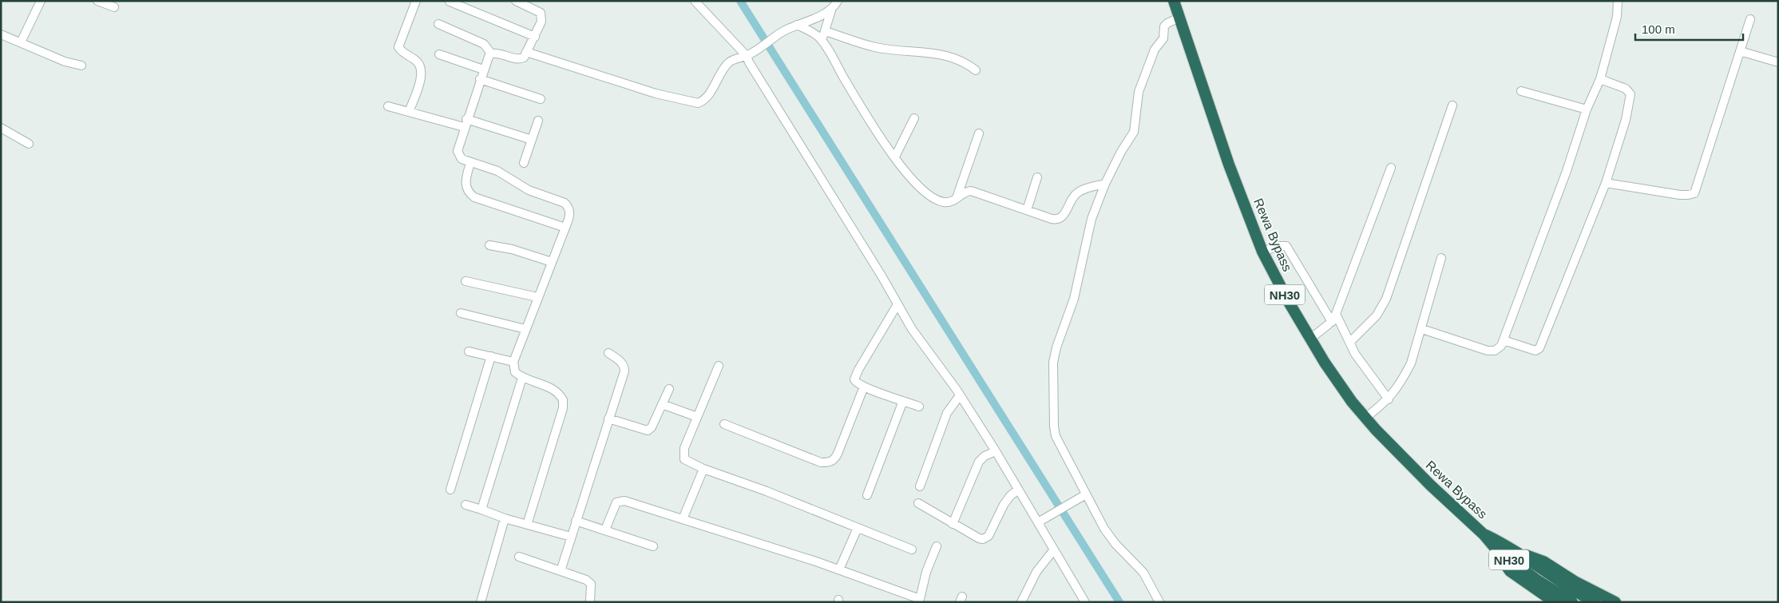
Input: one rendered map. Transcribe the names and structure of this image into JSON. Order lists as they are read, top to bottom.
{
  "streets": {
    "highway": ["Rewa Bypass", "NH30"]
  },
  "scale_bar": "100 m"
}
